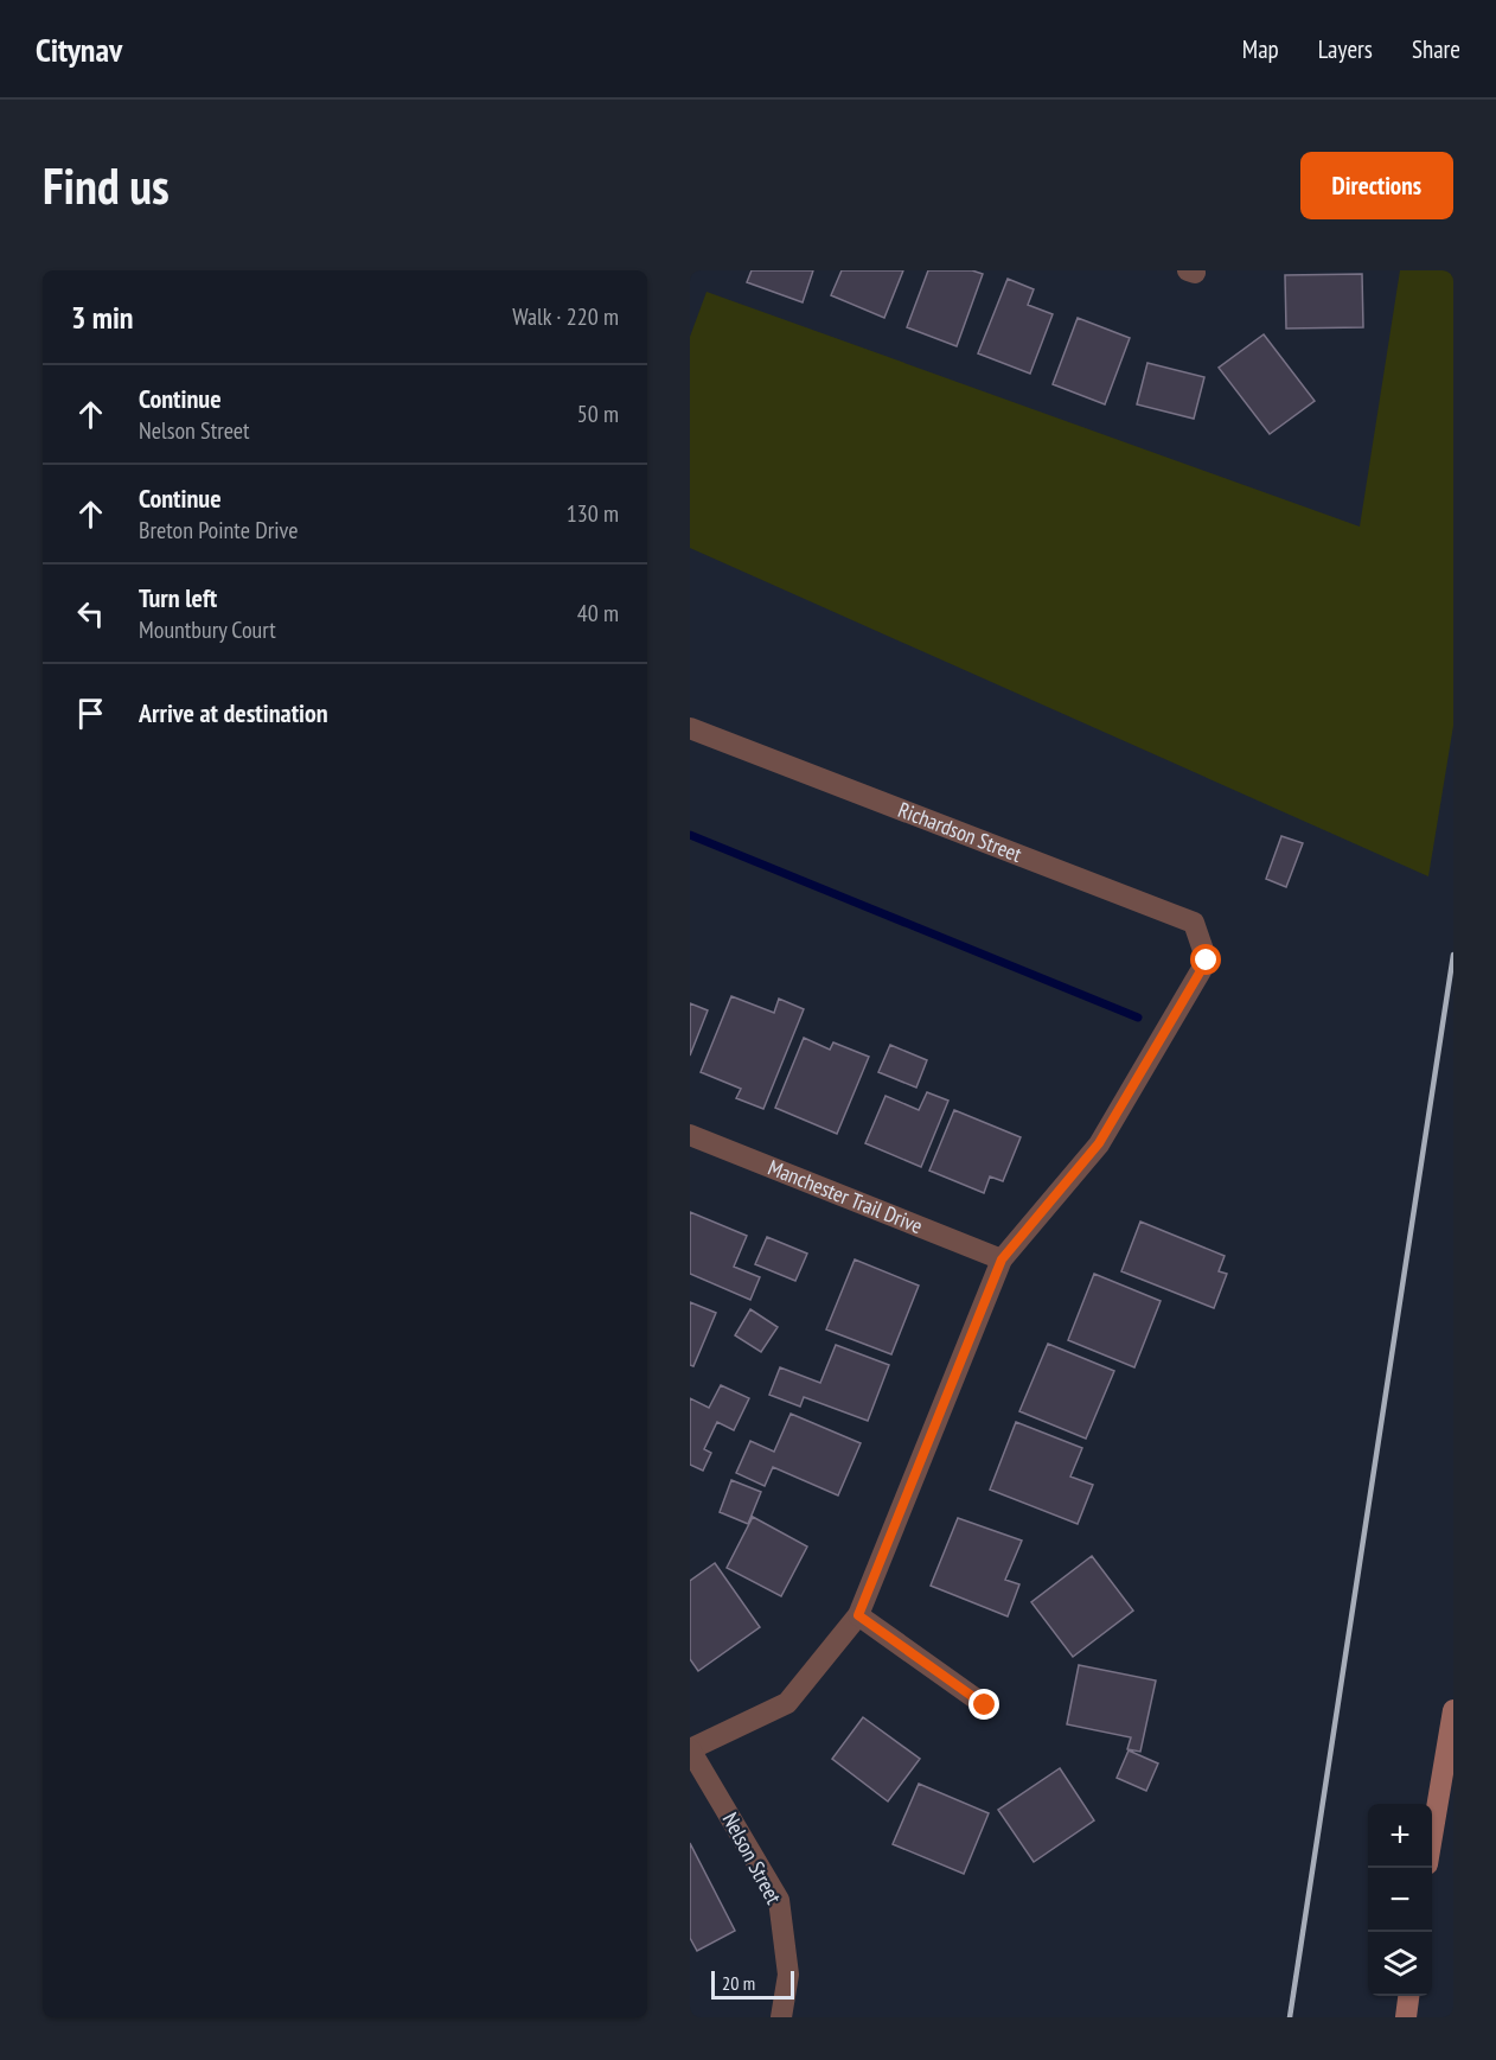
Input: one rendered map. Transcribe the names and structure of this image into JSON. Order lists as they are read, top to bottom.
{
  "streets": {
    "street": ["Richardson Street", "Manchester Trail Drive", "Nelson Street"]
  },
  "crossings": [
    ["Richardson Street", "Manchester Trail Drive"]
  ],
  "scale_bar": "20 m",
  "page": {
    "header": "Citynav",
    "nav": ["Map", "Layers", "Share"],
    "buttons": "Directions",
    "title": "Find us",
    "heading": ["3 min", "Walk · 220 m"],
    "list": [
      ["Continue", "Nelson Street", "50 m"],
      ["Continue", "Breton Pointe Drive", "130 m"],
      ["Turn left", "Mountbury Court", "40 m"],
      "Arrive at destination"
    ],
    "map_buttons": ["+", "−"],
    "scale": "20 m"
  }
}
